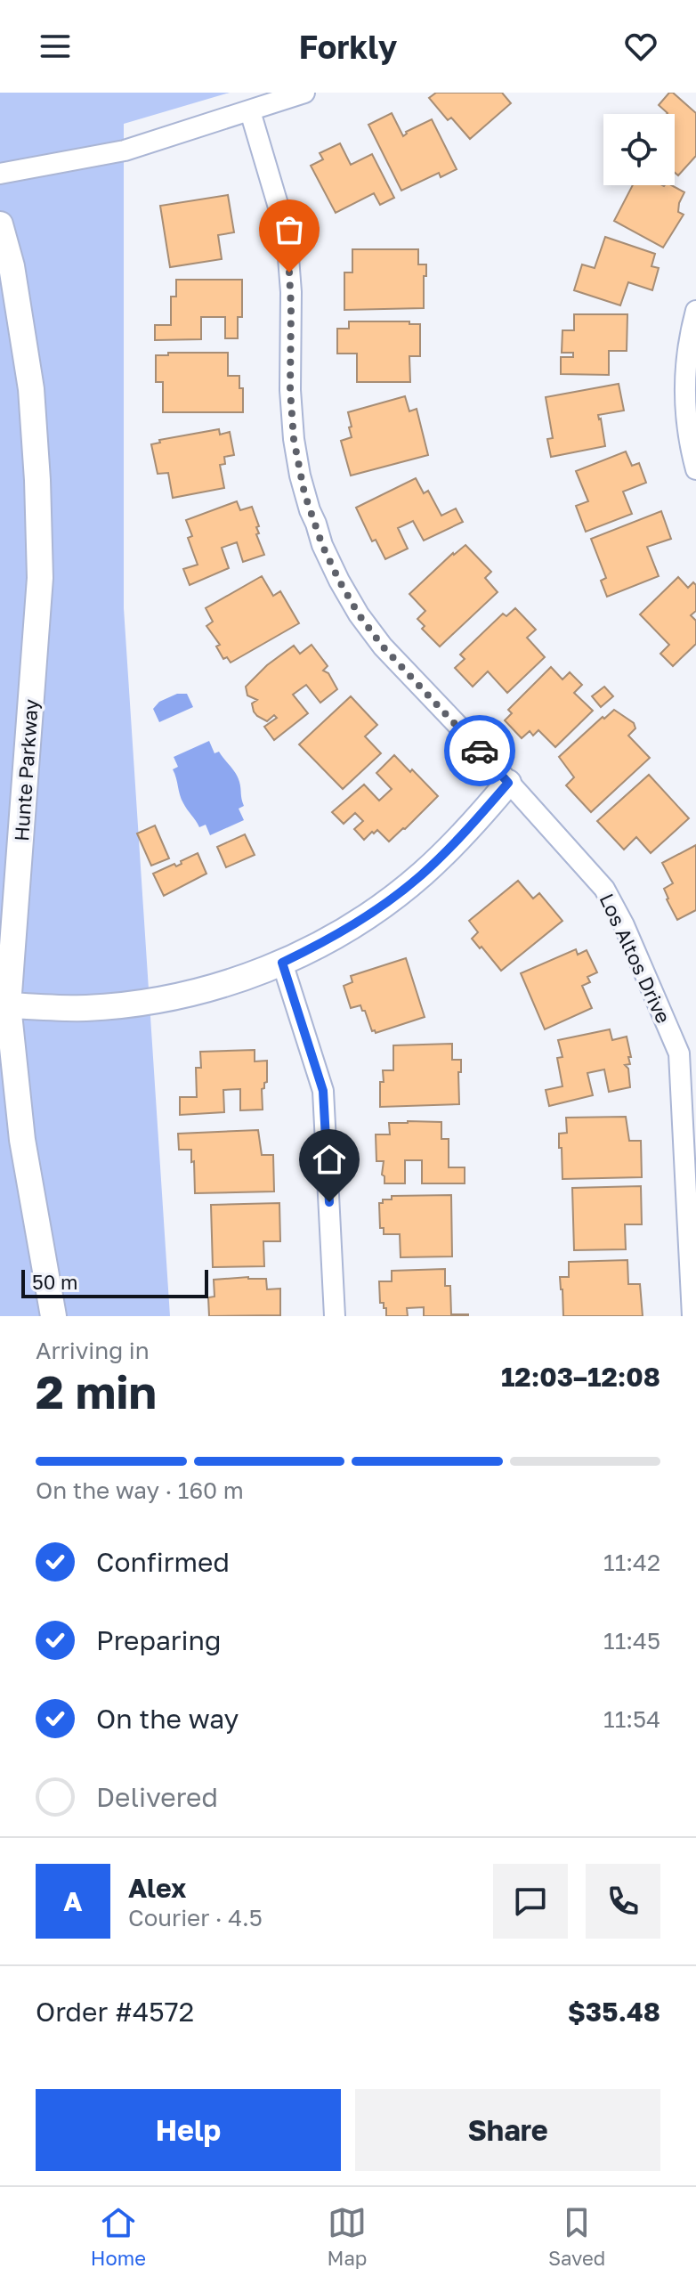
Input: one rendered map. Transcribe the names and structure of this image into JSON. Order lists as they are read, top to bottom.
{
  "streets": {
    "street": ["Hunte Parkway", "Los Altos Drive"]
  },
  "scale_bar": "50 m",
  "page": {
    "header": "Forkly",
    "scale": "50 m",
    "heading": ["2 min", "Arriving in", "12:03–12:08"],
    "panel": [
      "Alex",
      "Courier · 4.5",
      "Order #4572",
      "$35.48"
    ],
    "bar": "On the way · 160 m",
    "list": [
      ["Confirmed", "11:42"],
      ["Preparing", "11:45"],
      ["On the way", "11:54"],
      "Delivered"
    ],
    "round": "A",
    "buttons": ["Help", "Share"],
    "tabs": ["Home", "Map", "Saved"]
  }
}
